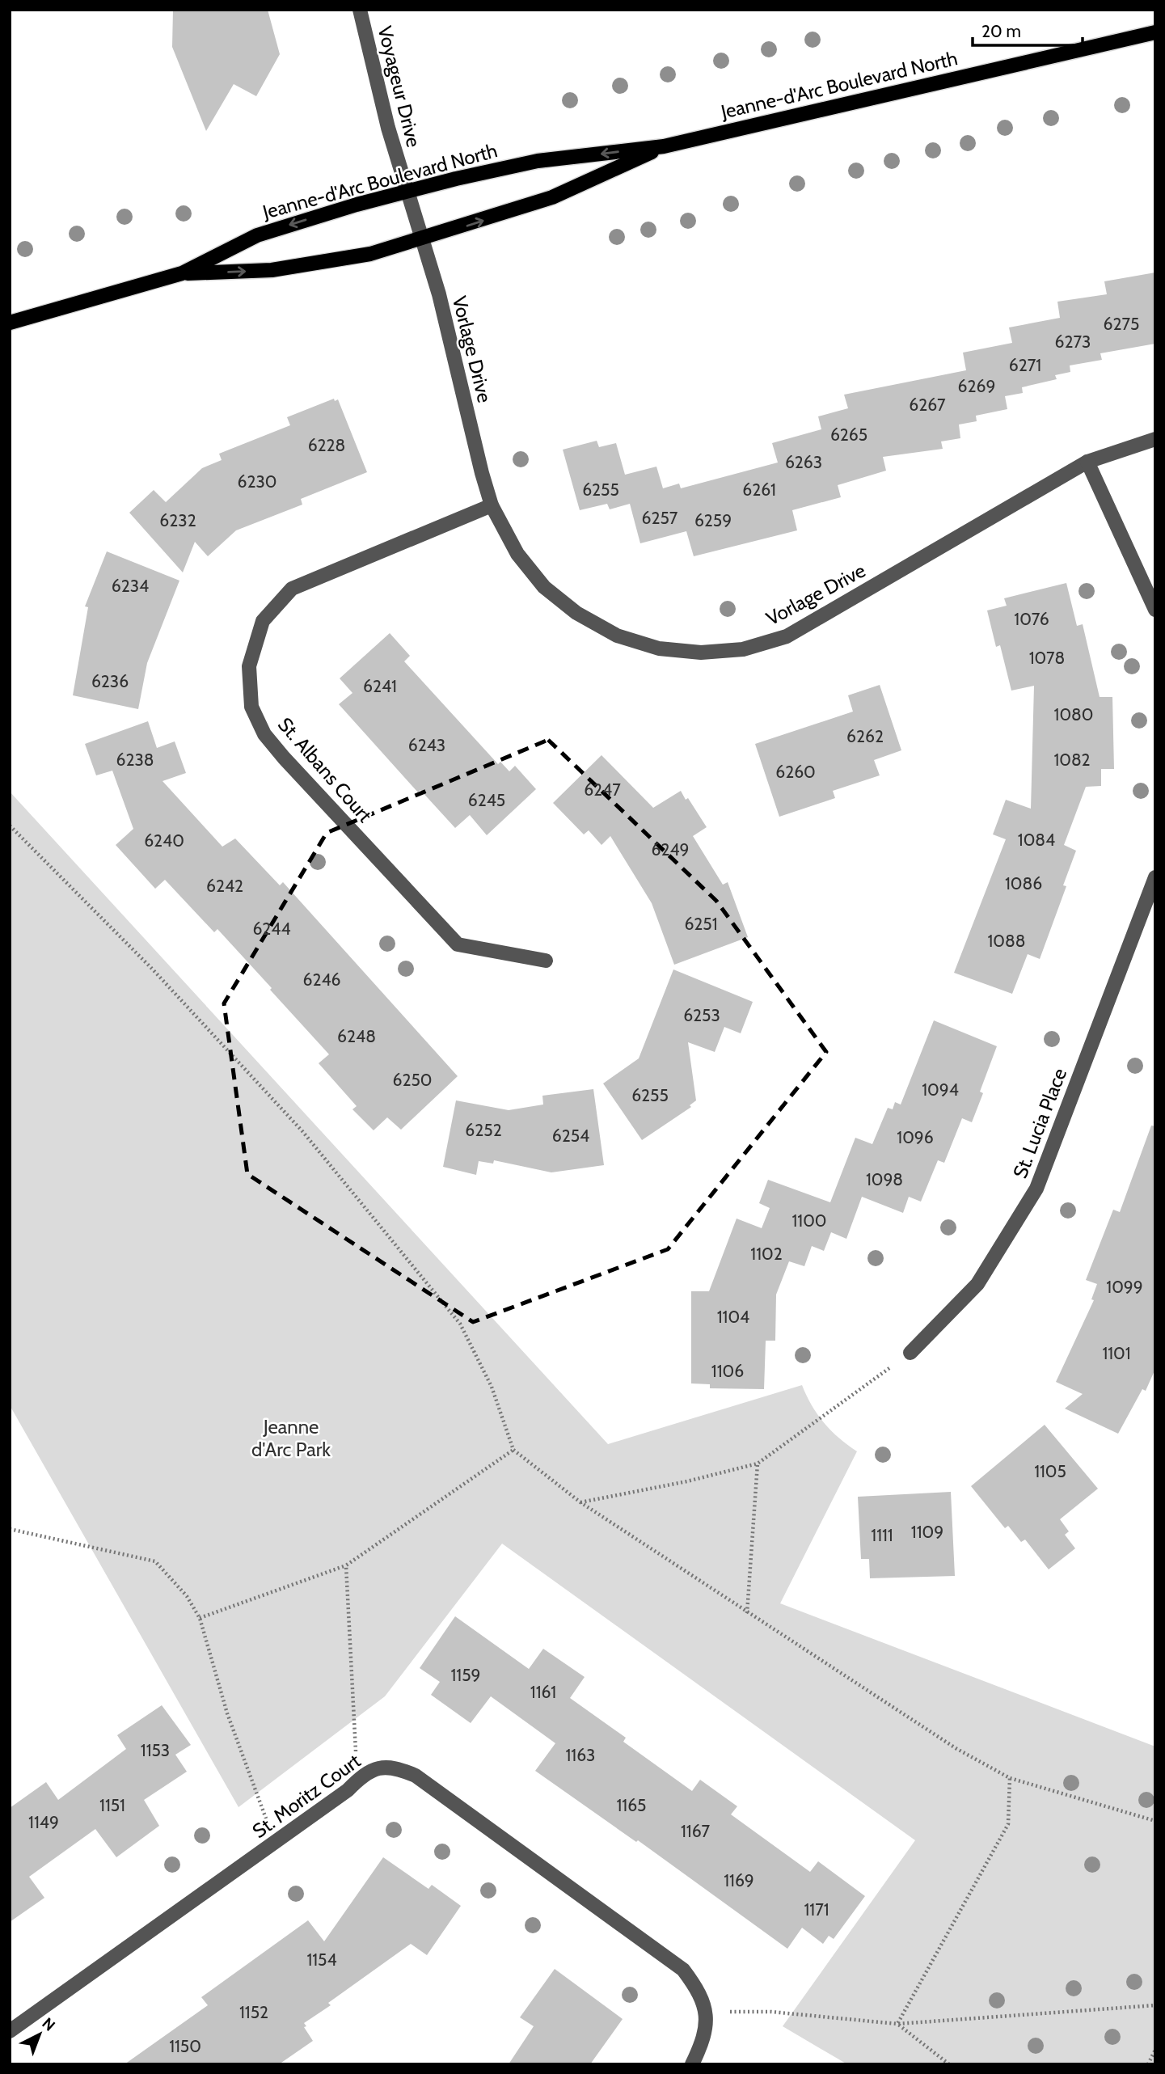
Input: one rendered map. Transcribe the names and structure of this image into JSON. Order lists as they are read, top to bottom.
{
  "streets": {
    "main road": ["Jeanne-d'Arc Boulevard North"],
    "street": [
      "Voyageur Drive",
      "Vorlage Drive",
      "St. Albans Court",
      "St. Lucia Place",
      "St. Moritz Court"
    ]
  },
  "crossings": [
    ["Jeanne-d'Arc Boulevard North", "Voyageur Drive"],
    ["Jeanne-d'Arc Boulevard North", "Vorlage Drive"],
    ["Voyageur Drive", "Vorlage Drive"],
    ["Vorlage Drive", "St. Albans Court"]
  ],
  "parks": ["Jeanne d'Arc Park"],
  "house_numbers": [
    "6275",
    "6273",
    "6271",
    "6269",
    "6267",
    "6265",
    "6228",
    "6263",
    "6230",
    "6255",
    "6261",
    "6257",
    "6232",
    "6259",
    "6234",
    "1076",
    "1078",
    "6236",
    "6241",
    "1080",
    "6262",
    "6243",
    "6238",
    "1082",
    "6260",
    "6247",
    "6245",
    "1084",
    "6240",
    "6249",
    "1086",
    "6242",
    "6251",
    "6244",
    "1088",
    "6246",
    "6253",
    "6248",
    "6250",
    "1094",
    "6255",
    "6252",
    "6254",
    "1096",
    "1098",
    "1100",
    "1102",
    "1099",
    "1104",
    "1101",
    "1106",
    "1105",
    "1109",
    "1111",
    "1159",
    "1161",
    "1153",
    "1163",
    "1151",
    "1165",
    "1149",
    "1167",
    "1169",
    "1171",
    "1154",
    "1152",
    "1150"
  ],
  "scale_bar": "20 m",
  "north": "top right"
}
